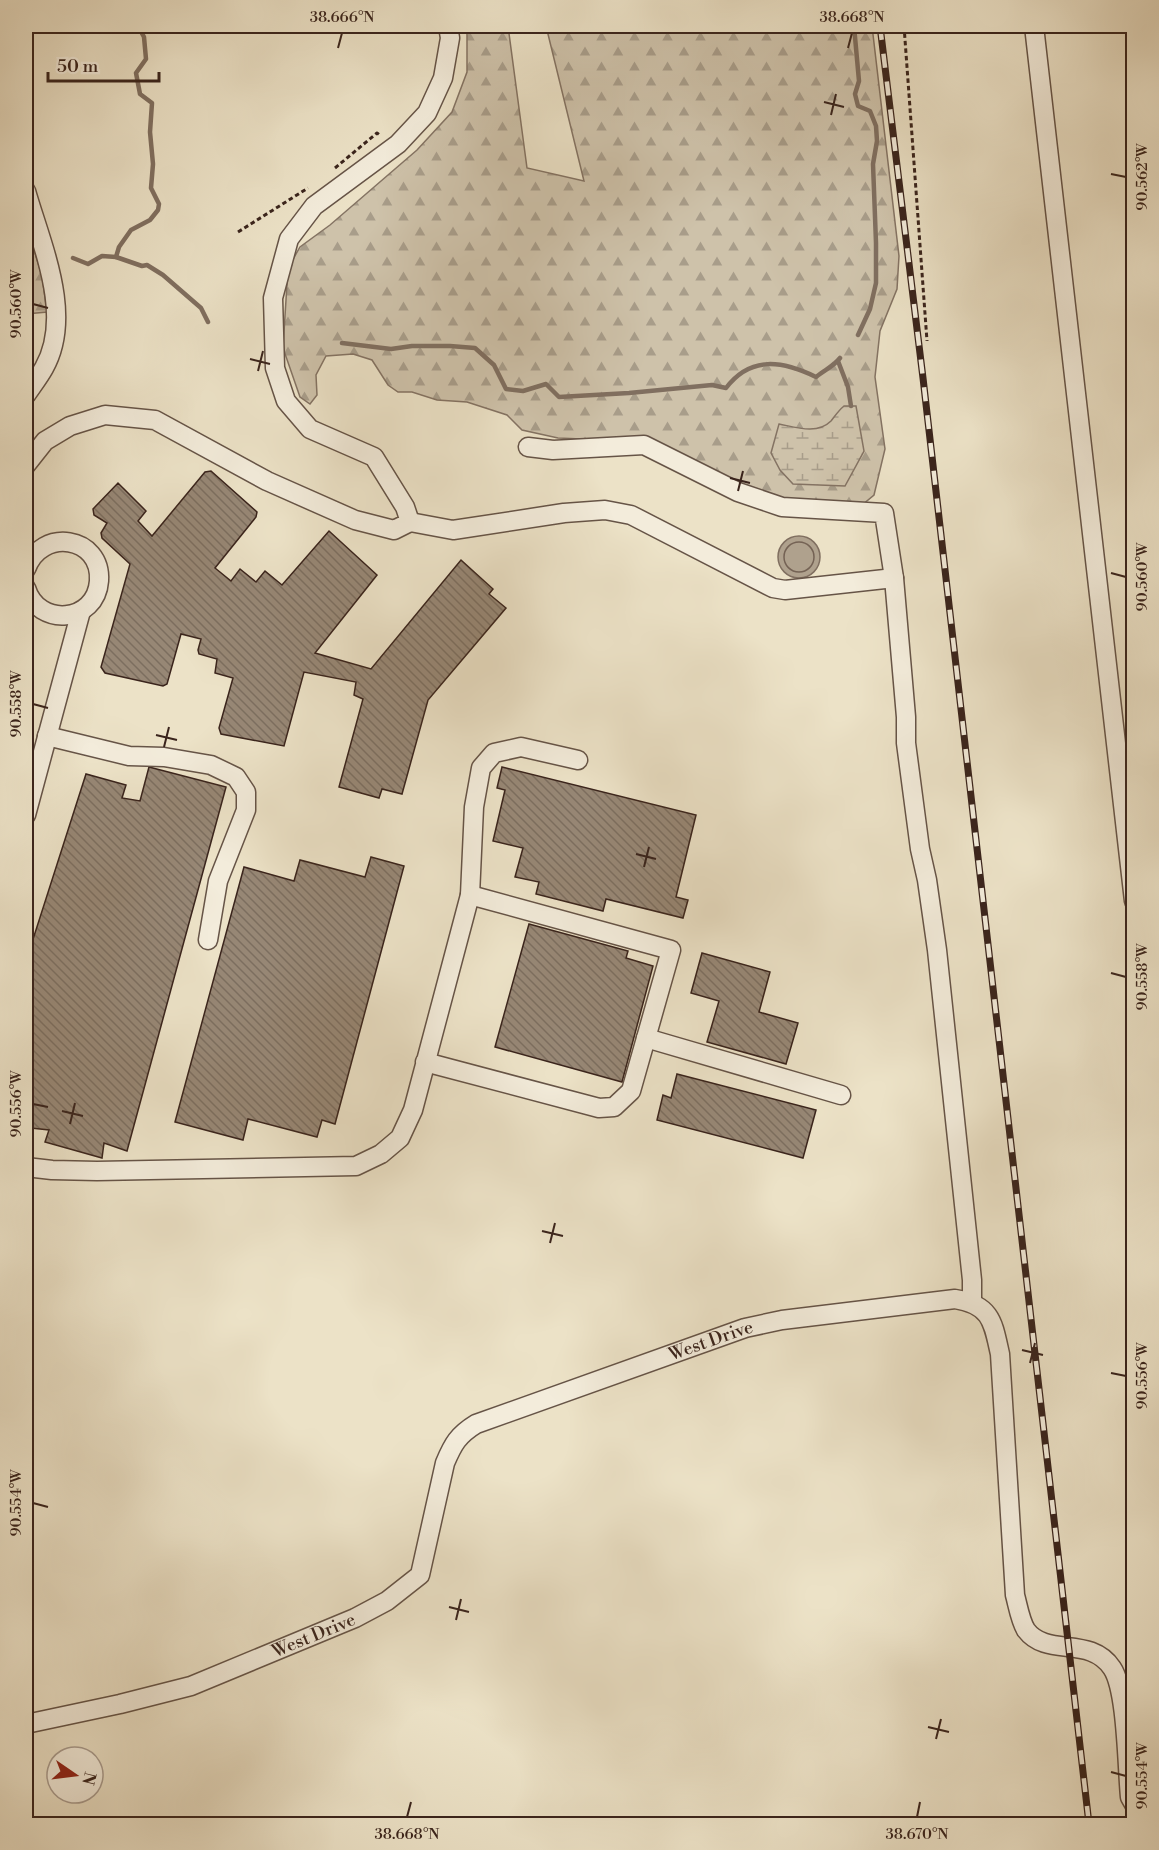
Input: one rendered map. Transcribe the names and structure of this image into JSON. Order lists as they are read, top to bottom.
{
  "streets": {
    "street": ["West Drive"]
  },
  "scale_bar": "50 m",
  "north": "right",
  "coordinates": [
    "38.666°N",
    "38.668°N",
    "90.562°W",
    "90.560°W",
    "90.558°W",
    "90.556°W",
    "90.554°W",
    "38.670°N"
  ]
}
